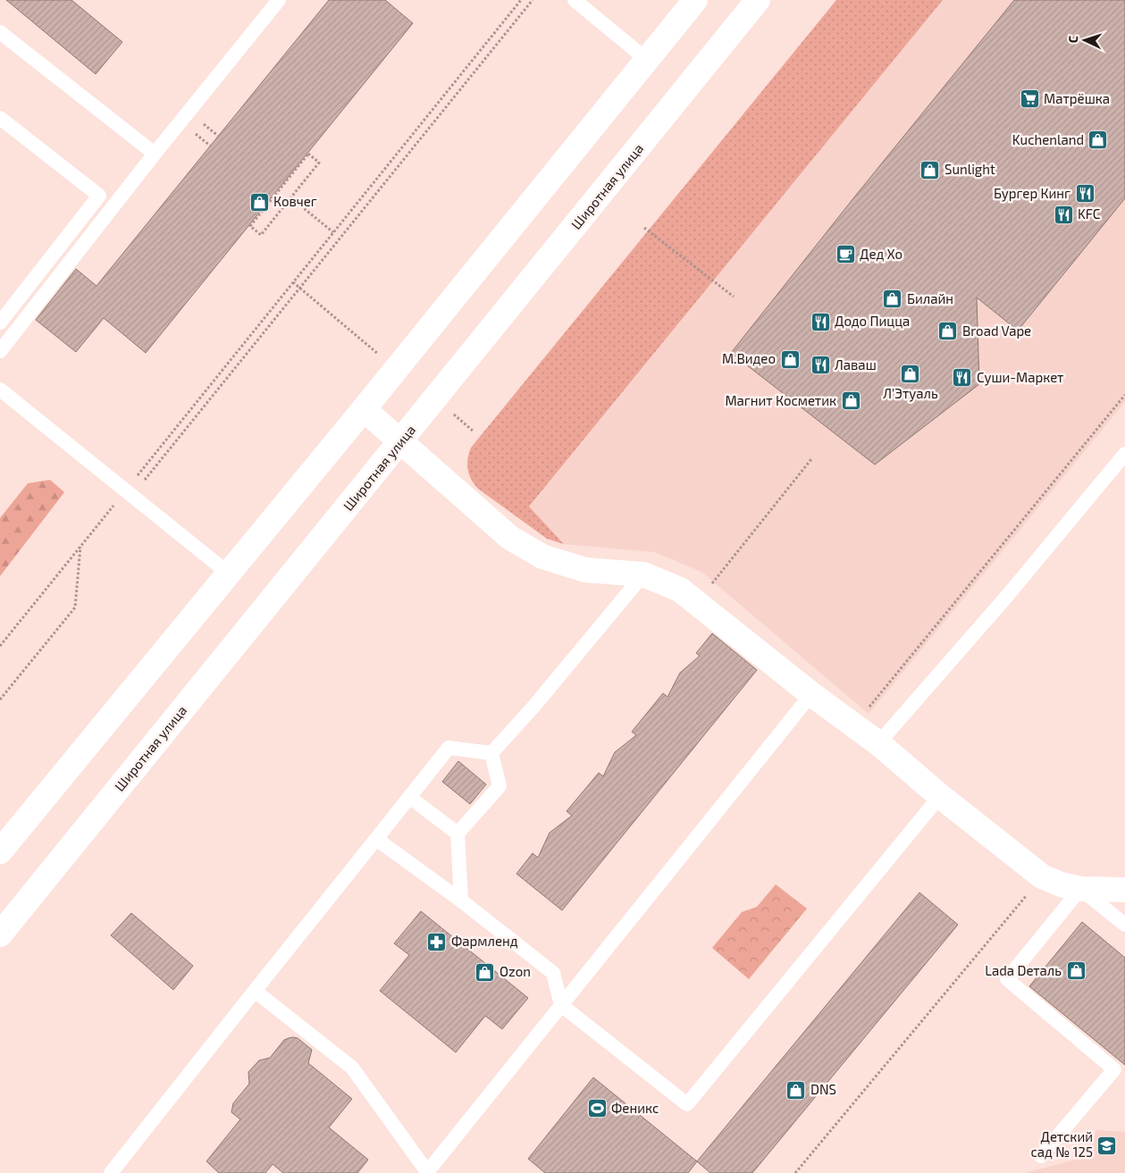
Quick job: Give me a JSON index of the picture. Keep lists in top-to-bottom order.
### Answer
{
  "streets": {
    "main road": ["Широтная улица"]
  },
  "places": {
    "supermarket": ["Матрёшка"],
    "shop": [
      "Kuchenland",
      "Sunlight",
      "Ковчег",
      "Билайн",
      "Broad Vape",
      "М.Видео",
      "Л'Этуаль",
      "Магнит Косметик",
      "Lada Dеталь",
      "Ozon",
      "DNS"
    ],
    "restaurant": [
      "Бургер Кинг",
      "KFC",
      "Додо Пицца",
      "Лаваш",
      "Суши-Маркет"
    ],
    "cafe": ["Дед Хо"],
    "pharmacy": ["Фармленд"],
    "sports": ["Феникс"],
    "school or university": ["Детский сад № 125"]
  },
  "north": "left"
}
